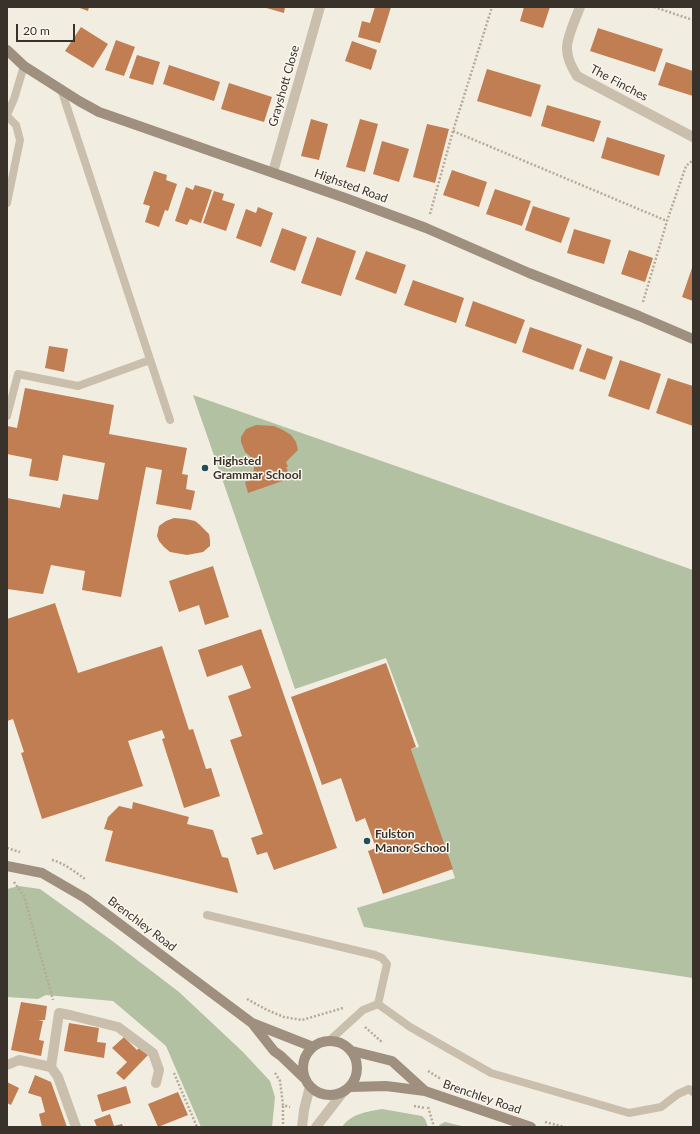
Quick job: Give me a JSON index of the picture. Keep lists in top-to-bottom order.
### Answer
{
  "streets": {
    "street": [
      "The Finches",
      "Grayshott Close",
      "Highsted Road",
      "Brenchley Road"
    ]
  },
  "crossings": [
    ["Grayshott Close", "Highsted Road"]
  ],
  "places": ["Highsted Grammar School", "Fulston Manor School"],
  "scale_bar": "20 m"
}
